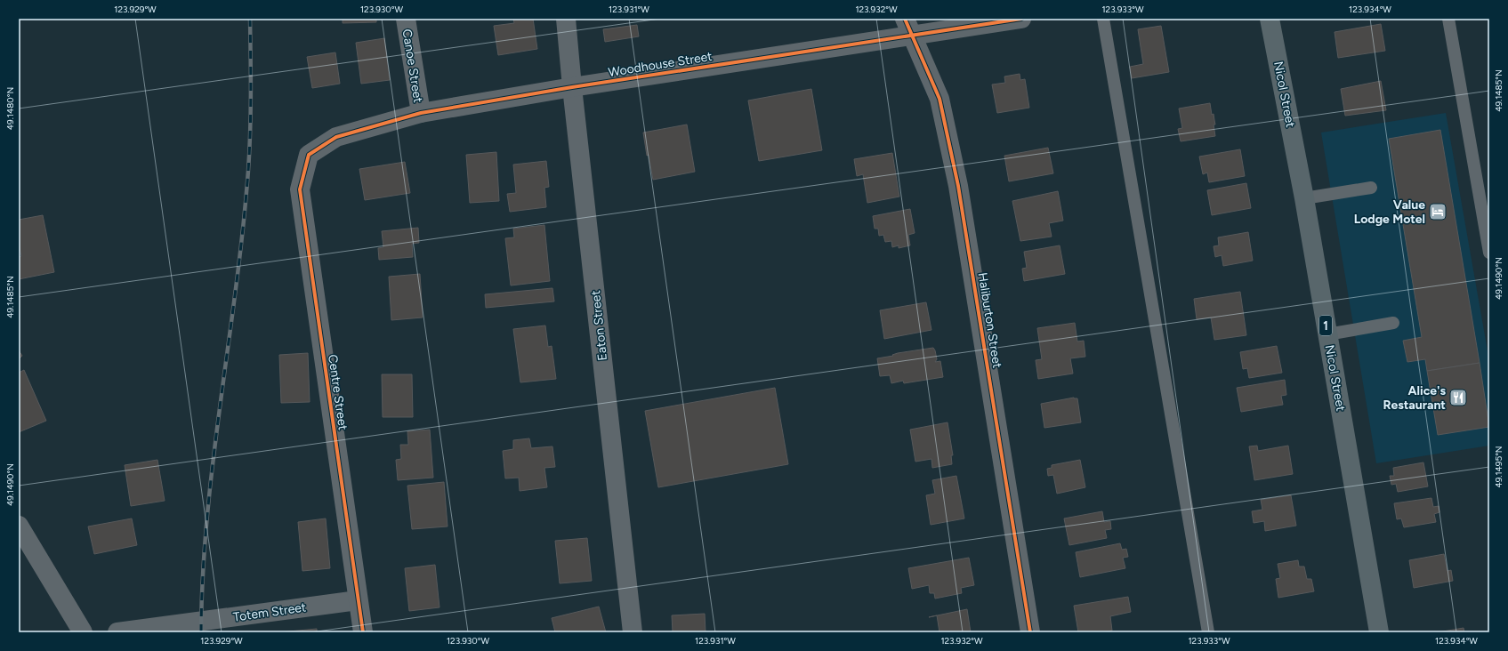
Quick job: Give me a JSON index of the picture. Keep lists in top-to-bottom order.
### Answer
{
  "streets": {
    "highway": ["Nicol Street", "1"],
    "street": [
      "Woodhouse Street",
      "Canoe Street",
      "Haliburton Street",
      "Eaton Street",
      "Centre Street",
      "Totem Street"
    ]
  },
  "crossings": [
    ["Woodhouse Street", "Canoe Street"],
    ["Woodhouse Street", "Haliburton Street"],
    ["Woodhouse Street", "Eaton Street"],
    ["Woodhouse Street", "Centre Street"],
    ["Centre Street", "Totem Street"]
  ],
  "places": {
    "hotel": ["Value Lodge Motel"],
    "restaurant": ["Alice's Restaurant"]
  },
  "coordinates": [
    "123.929°W",
    "123.930°W",
    "123.931°W",
    "123.932°W",
    "123.933°W",
    "123.934°W",
    "49.1485°N",
    "49.1480°N",
    "49.1490°N",
    "49.1495°N"
  ]
}
